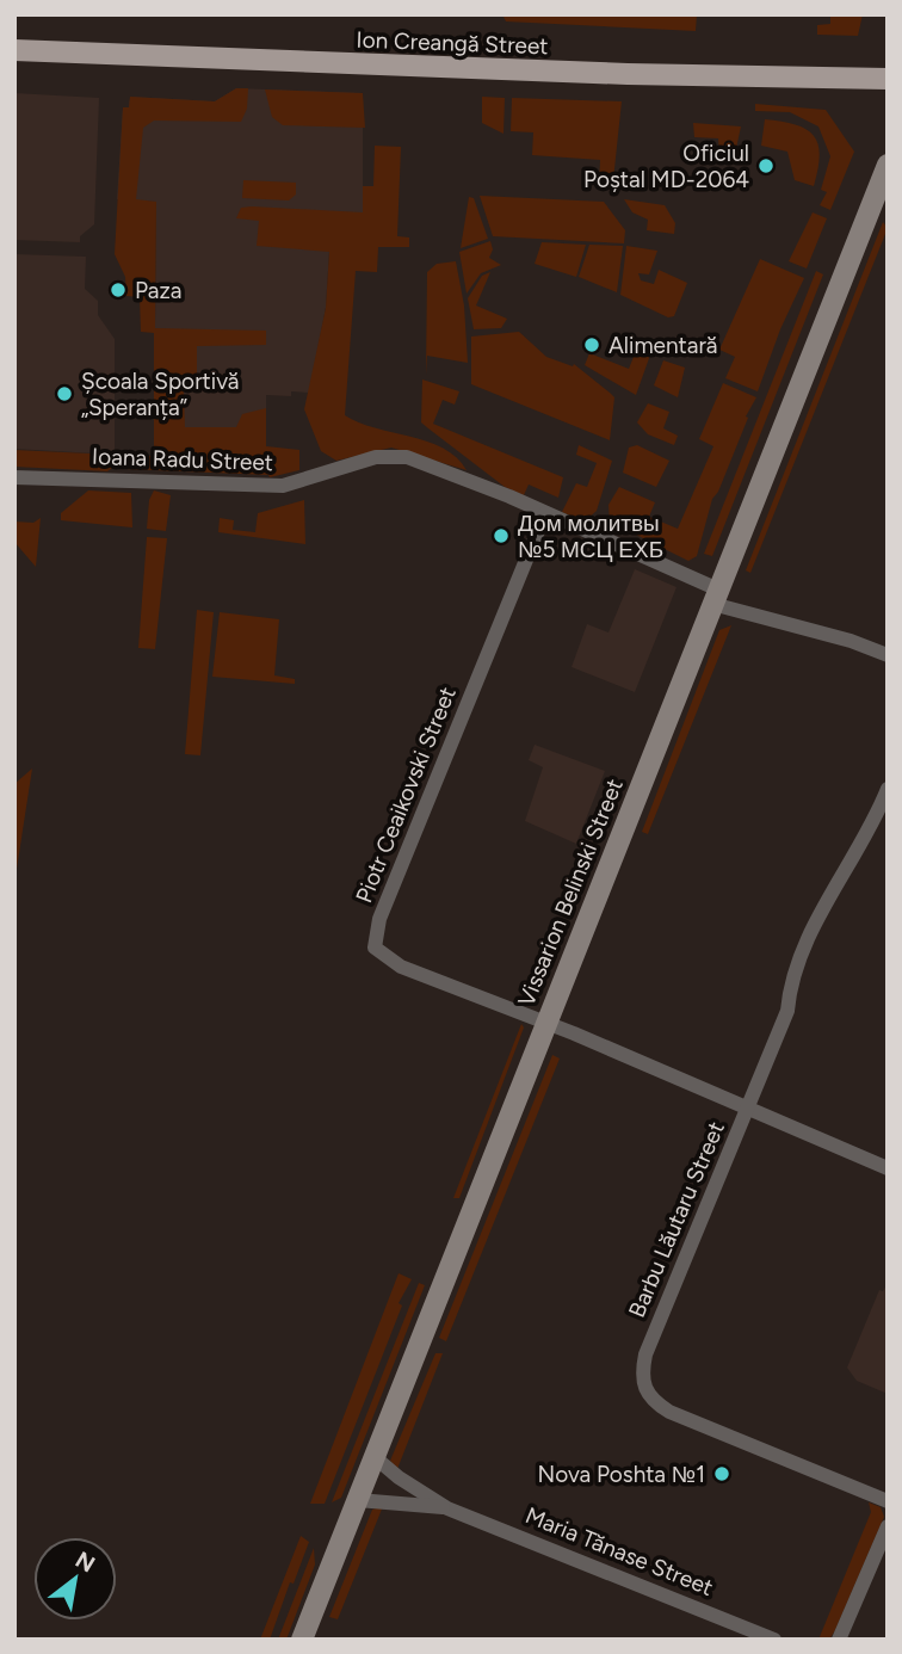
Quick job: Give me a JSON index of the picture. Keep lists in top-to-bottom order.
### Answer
{
  "streets": {
    "main road": ["Ion Creangă Street", "Vissarion Belinski Street"],
    "street": [
      "Ioana Radu Street",
      "Piotr Ceaikovski Street",
      "Barbu Lăutaru Street",
      "Maria Tănase Street"
    ]
  },
  "crossings": [
    ["Ioana Radu Street", "Piotr Ceaikovski Street"],
    ["Ioana Radu Street", "Vissarion Belinski Street"],
    ["Piotr Ceaikovski Street", "Vissarion Belinski Street"],
    ["Piotr Ceaikovski Street", "Barbu Lăutaru Street"],
    ["Vissarion Belinski Street", "Maria Tănase Street"]
  ],
  "places": [
    "Oficiul Poștal MD-2064",
    "Paza",
    "Alimentară",
    "Școala Sportivă „Speranța”",
    "Дом молитвы №5 МСЦ ЕХБ",
    "Nova Poshta №1"
  ],
  "north": "top right"
}
